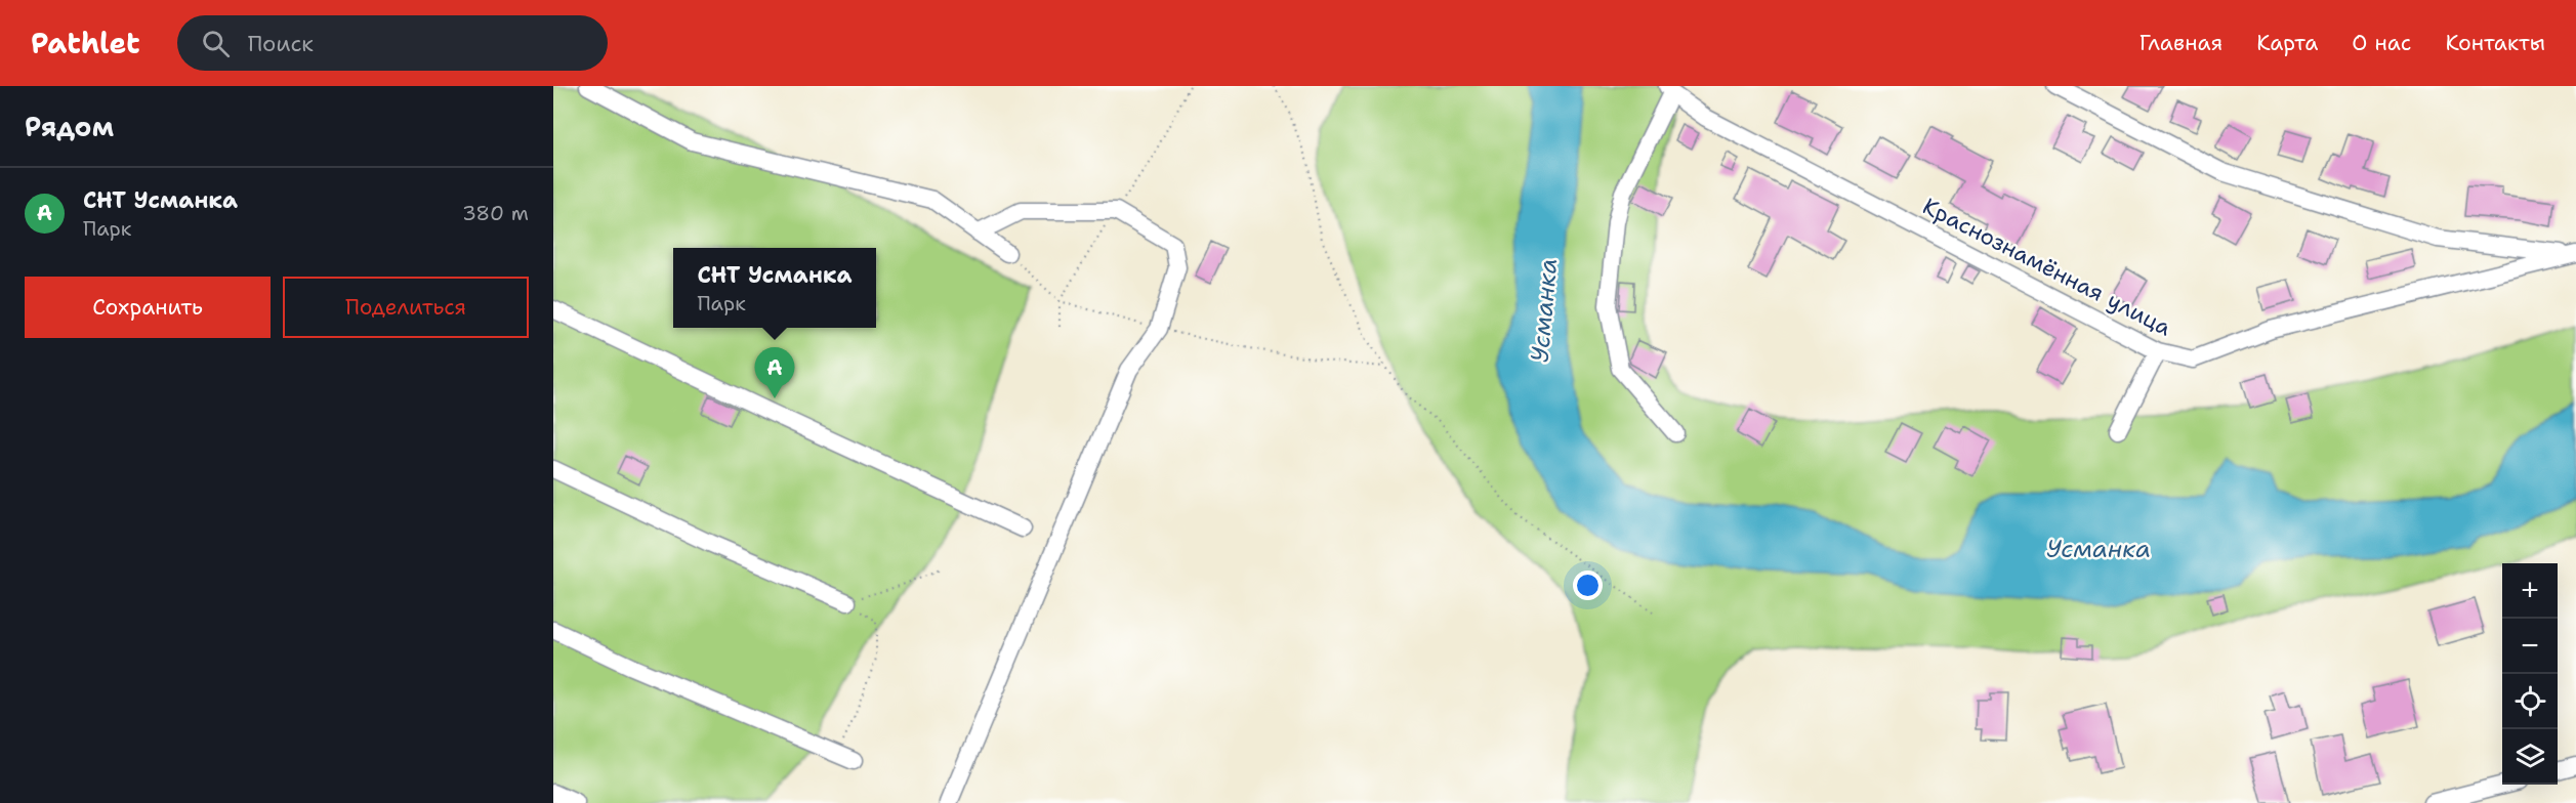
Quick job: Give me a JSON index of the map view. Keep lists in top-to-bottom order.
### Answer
{
  "streets": {
    "street": ["Краснознамённая улица"]
  },
  "water": ["Усманка"],
  "page": {
    "header": "Pathlet",
    "search": "Поиск",
    "nav": [
      "Главная",
      "Карта",
      "О нас",
      "Контакты"
    ],
    "heading": "Рядом",
    "list": [
      {
        "mark": "A",
        "name": "СНТ Усманка",
        "note": "Парк",
        "value": "380 m"
      }
    ],
    "popup": ["СНТ Усманка", "Парк"],
    "buttons": ["Сохранить", "Поделиться"],
    "pins": "A",
    "map_buttons": ["+", "−"]
  }
}
